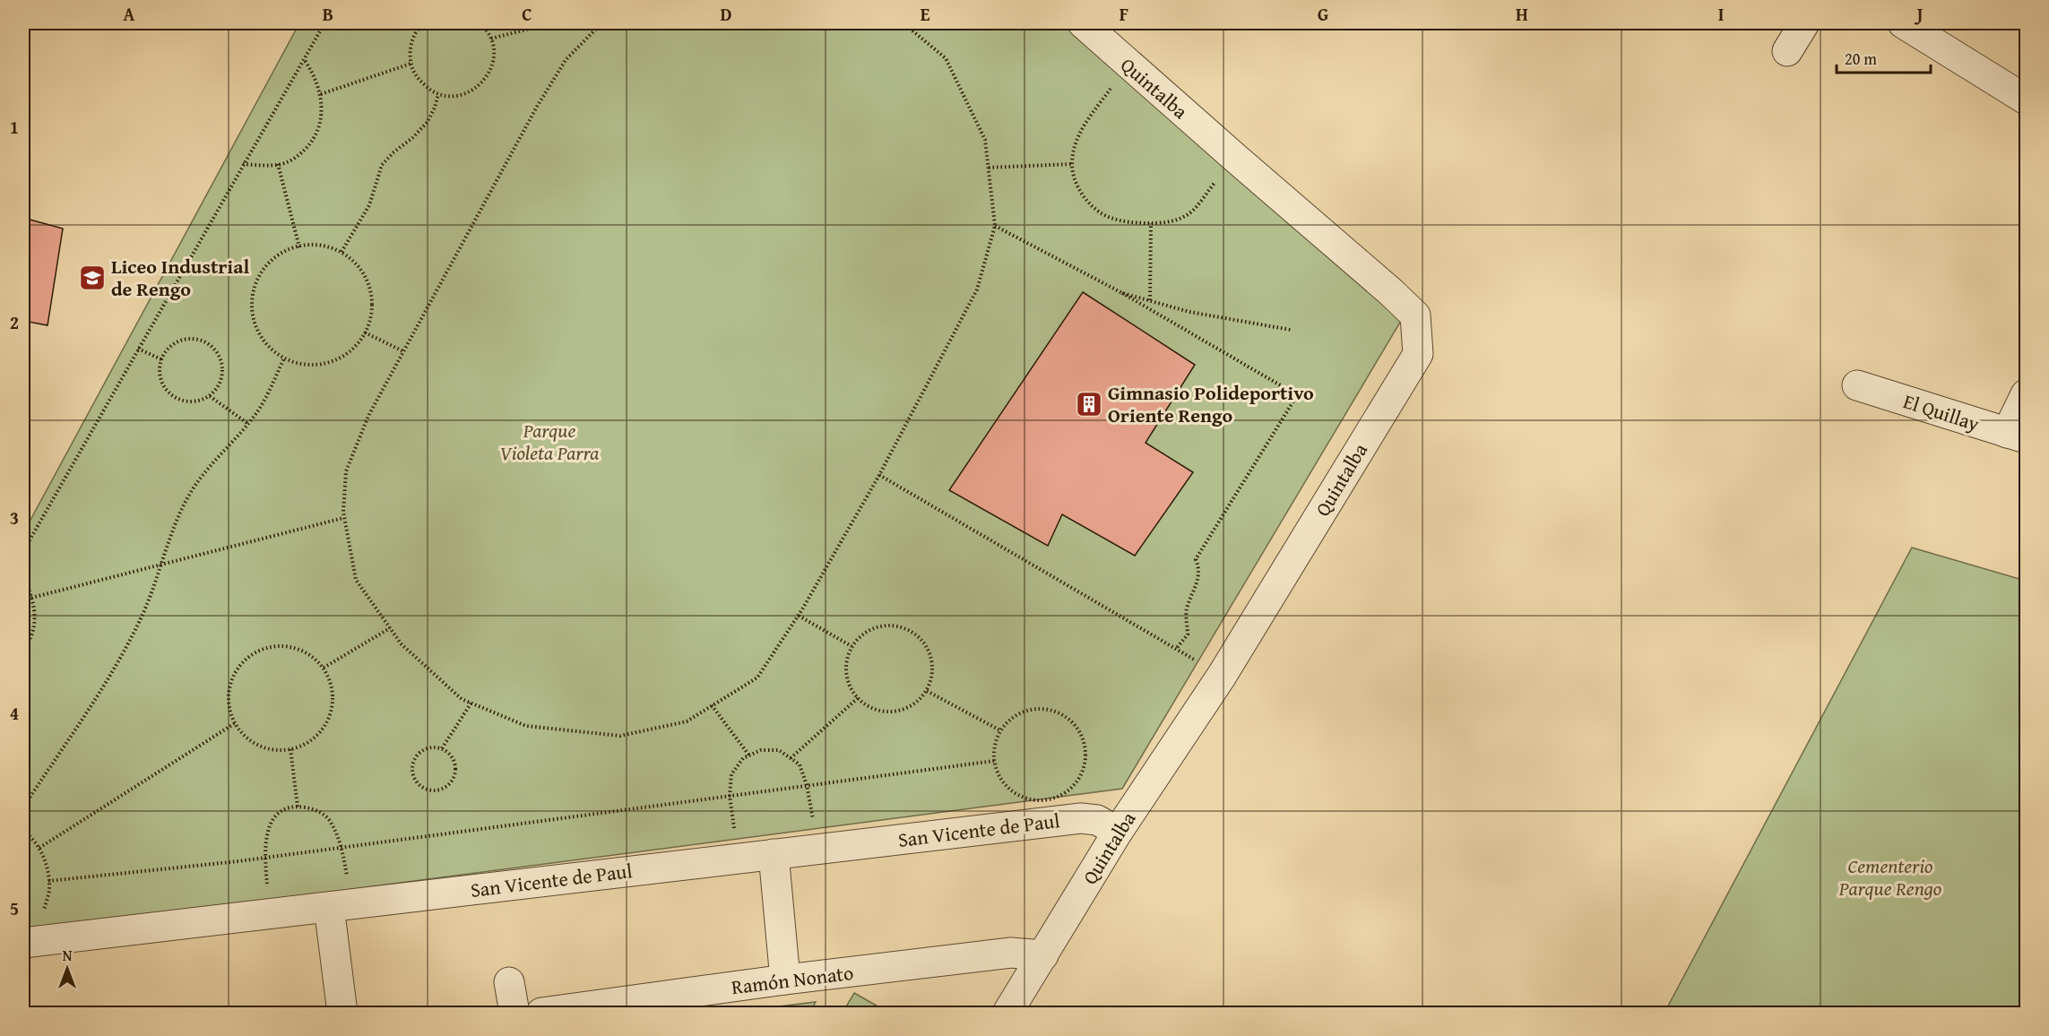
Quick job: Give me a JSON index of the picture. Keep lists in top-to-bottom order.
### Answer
{
  "streets": {
    "street": [
      "Quintalba",
      "El Quillay",
      "San Vicente de Paul",
      "Ramón Nonato"
    ]
  },
  "crossings": [
    ["Quintalba", "San Vicente de Paul"],
    ["Quintalba", "Ramón Nonato"]
  ],
  "parks": ["Parque Violeta Parra", "Cementerio Parque Rengo"],
  "places": {
    "school or university": ["Liceo Industrial de Rengo"],
    "building": ["Gimnasio Polideportivo Oriente Rengo"]
  },
  "scale_bar": "20 m",
  "north": "top",
  "grid": {
    "columns": [
      "A",
      "B",
      "C",
      "D",
      "E",
      "F",
      "G",
      "H",
      "I",
      "J"
    ],
    "rows": [
      "1",
      "2",
      "3",
      "4",
      "5"
    ]
  }
}
